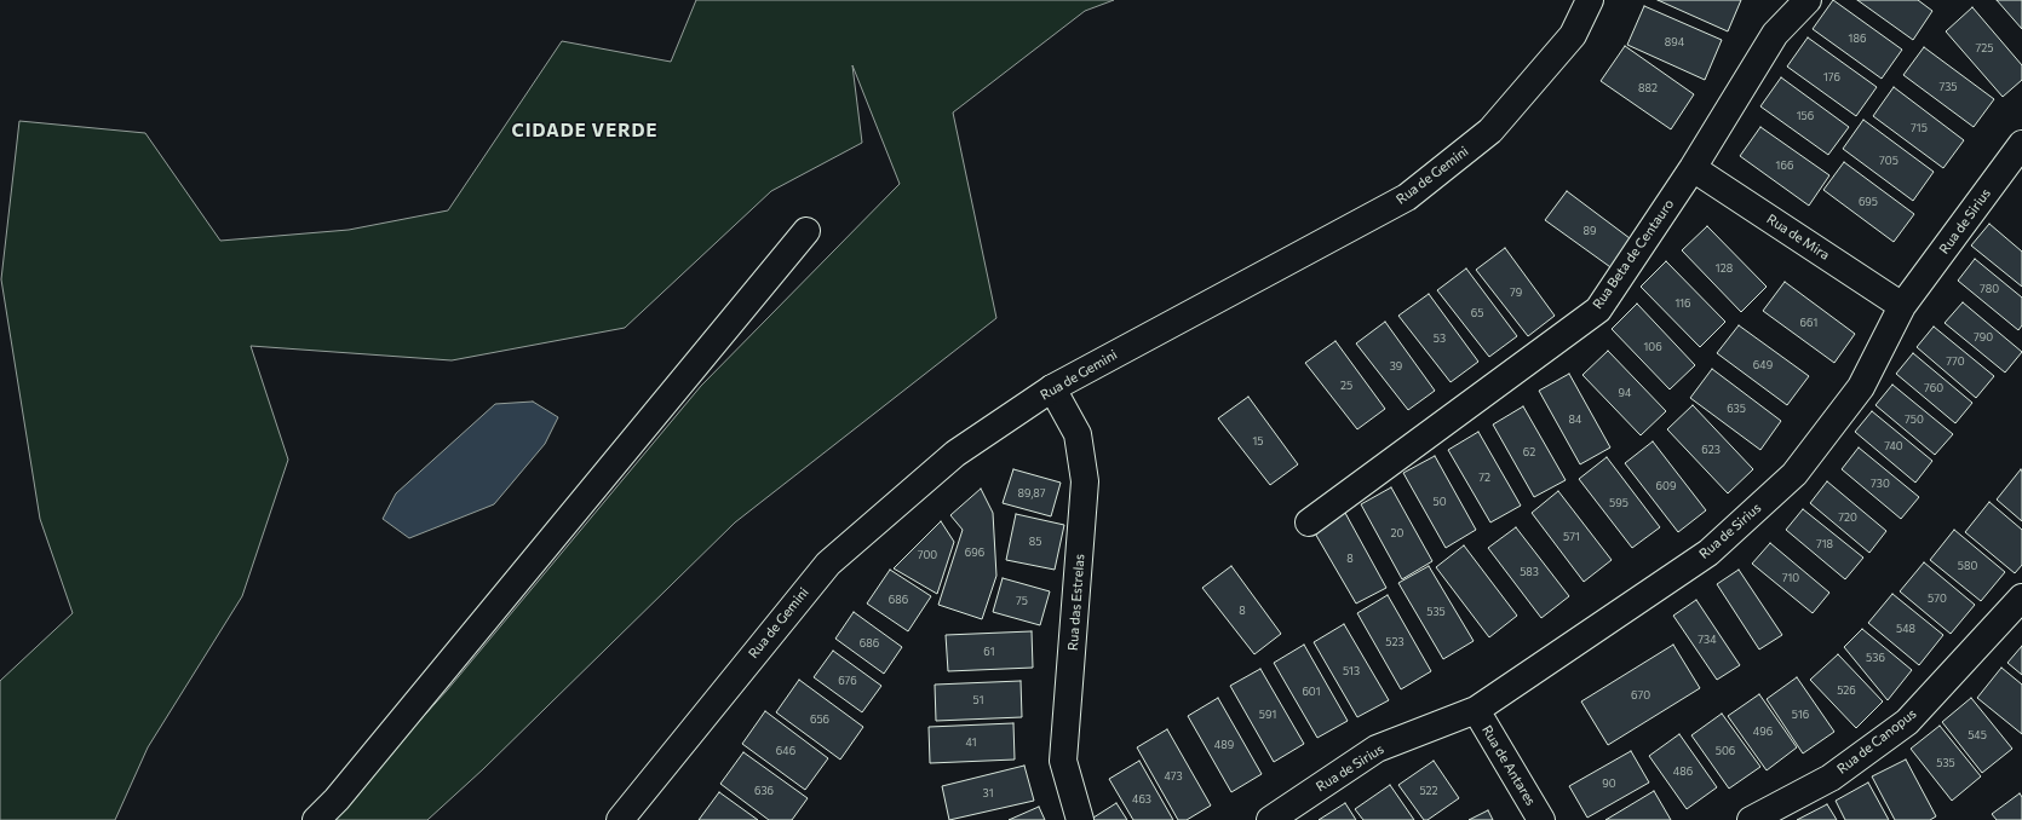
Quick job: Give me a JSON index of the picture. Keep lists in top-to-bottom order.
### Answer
{
  "streets": {
    "street": [
      "Rua de Gemini",
      "Rua de Sirius",
      "Rua de Mira",
      "Rua Beta de Centauro",
      "Rua das Estrelas",
      "Rua de Canopus",
      "Rua de Antares"
    ]
  },
  "crossings": [
    ["Rua de Gemini", "Rua das Estrelas"],
    ["Rua de Sirius", "Rua de Mira"],
    ["Rua de Sirius", "Rua de Antares"],
    ["Rua de Mira", "Rua Beta de Centauro"]
  ],
  "districts": ["CIDADE VERDE"],
  "house_numbers": [
    "186",
    "894",
    "725",
    "176",
    "735",
    "882",
    "156",
    "715",
    "705",
    "166",
    "695",
    "89",
    "128",
    "780",
    "79",
    "116",
    "65",
    "661",
    "790",
    "53",
    "106",
    "770",
    "649",
    "39",
    "25",
    "760",
    "94",
    "635",
    "84",
    "750",
    "15",
    "740",
    "623",
    "62",
    "72",
    "730",
    "609",
    "89,87",
    "50",
    "595",
    "720",
    "20",
    "571",
    "85",
    "718",
    "696",
    "700",
    "8",
    "580",
    "583",
    "710",
    "570",
    "686",
    "75",
    "8",
    "535",
    "548",
    "734",
    "523",
    "686",
    "61",
    "536",
    "513",
    "676",
    "526",
    "601",
    "670",
    "51",
    "591",
    "516",
    "656",
    "496",
    "545",
    "41",
    "489",
    "646",
    "506",
    "535",
    "486",
    "473",
    "90",
    "636",
    "522",
    "31",
    "463"
  ]
}
